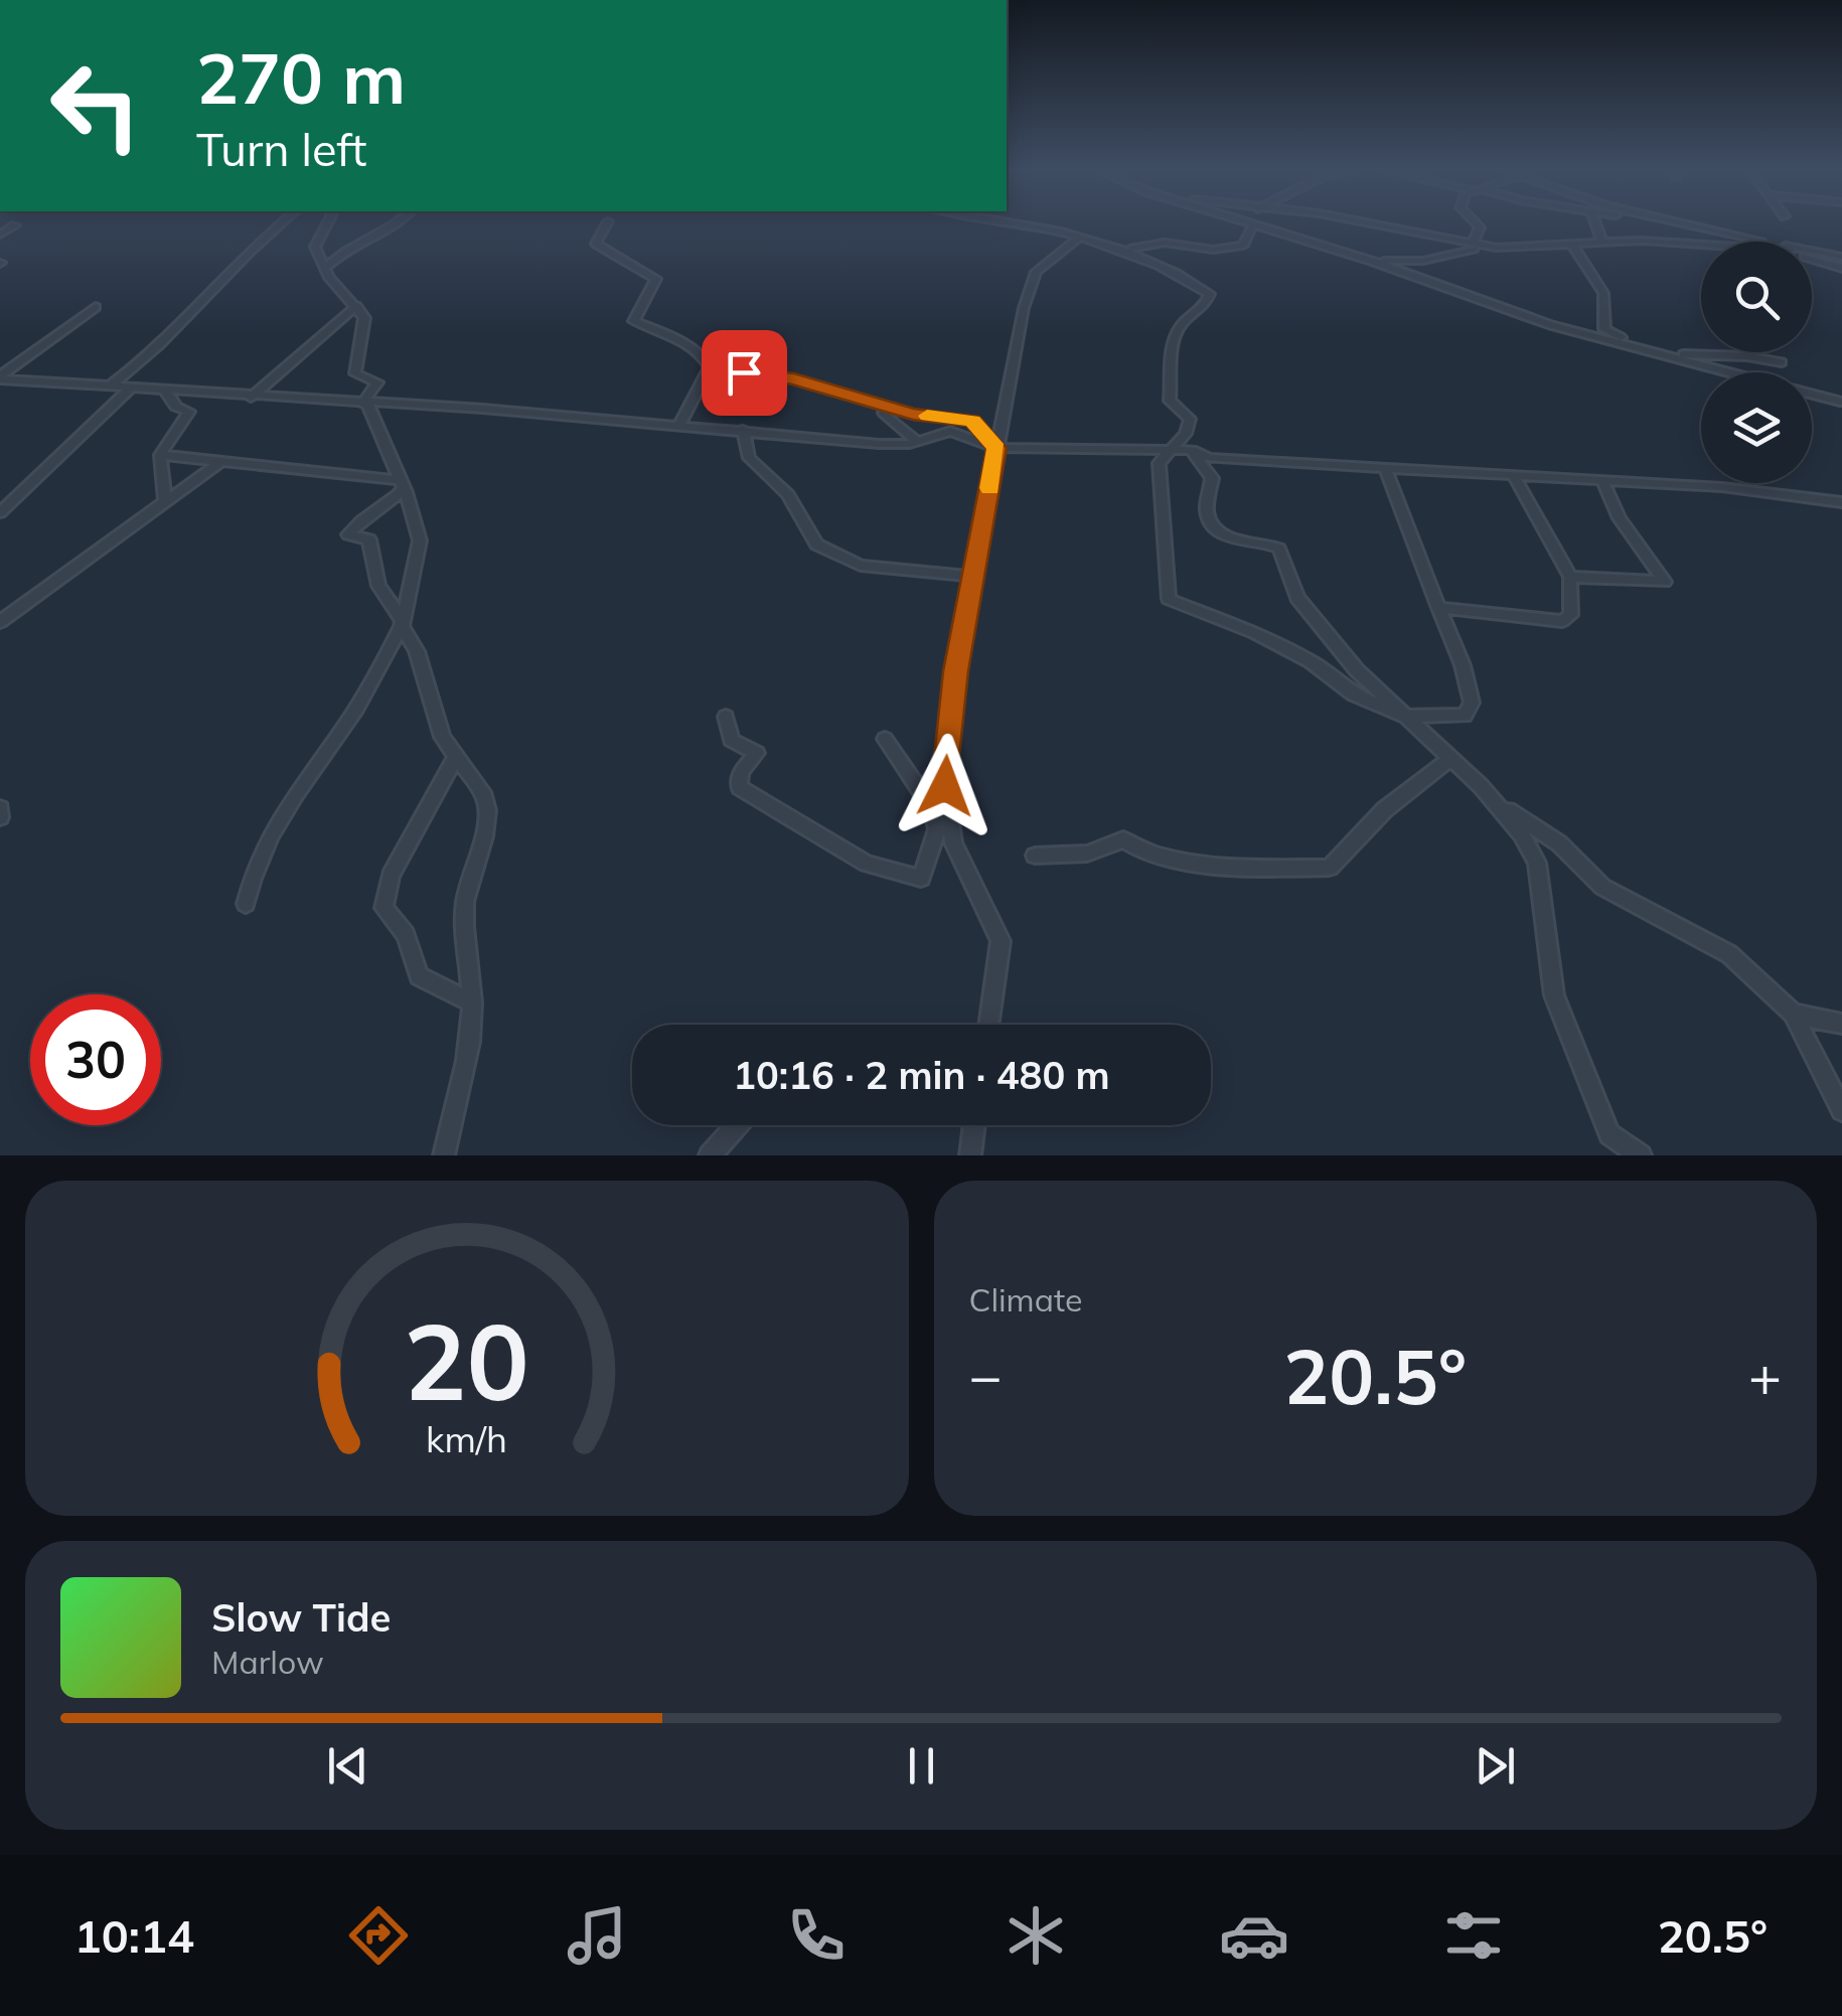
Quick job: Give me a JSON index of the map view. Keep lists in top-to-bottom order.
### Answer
{
  "page": {
    "turn": ["270 m", "Turn left"],
    "limit": "30",
    "trip": "10:16 · 2 min · 480 m",
    "tile": "Climate",
    "heat": ["−", "20.5°", "+"],
    "song": ["Slow Tide", "Marlow"],
    "tabs": ["10:14", "20.5°"],
    "gauge": ["20", "km/h"]
  }
}
